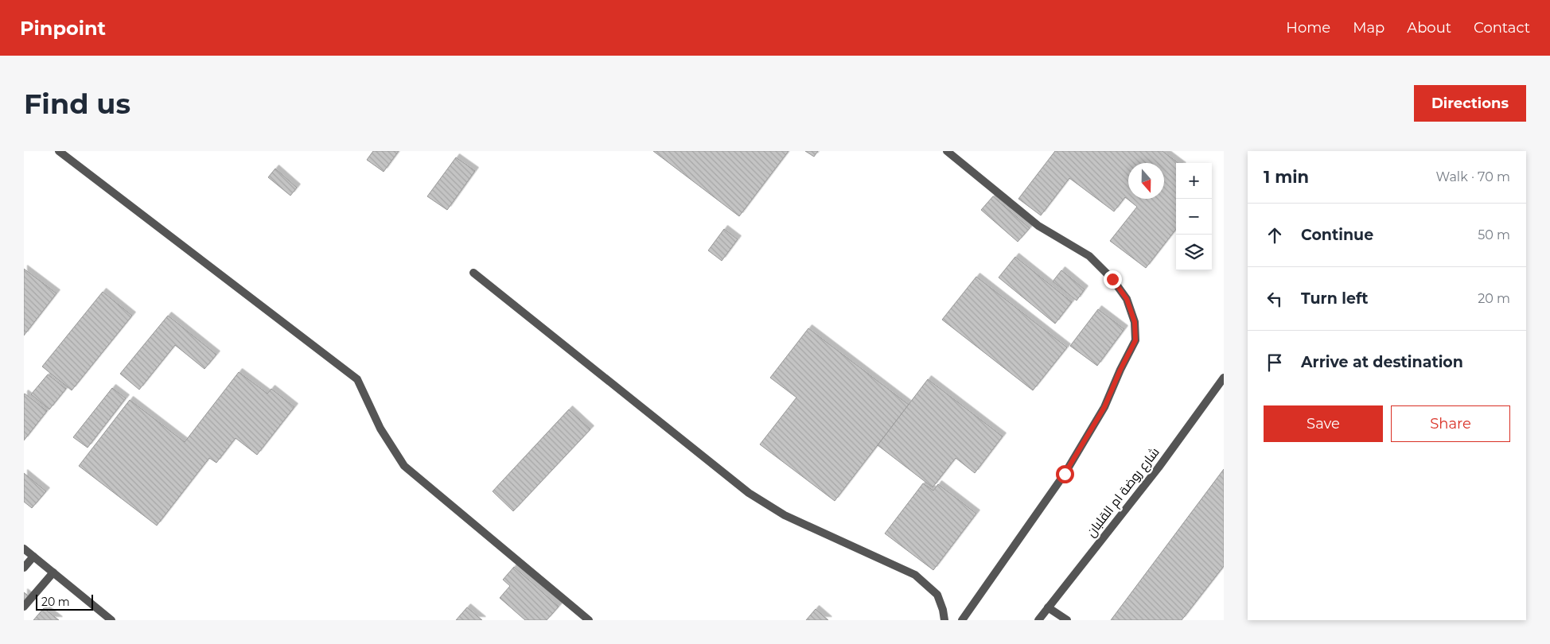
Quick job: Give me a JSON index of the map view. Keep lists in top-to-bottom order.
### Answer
{
  "streets": {
    "street": ["شارع روضة ام القلبان"]
  },
  "scale_bar": "20 m",
  "north": "bottom",
  "page": {
    "header": "Pinpoint",
    "nav": [
      "Home",
      "Map",
      "About",
      "Contact"
    ],
    "buttons": [
      "Directions",
      ["Save", "Share"]
    ],
    "title": "Find us",
    "heading": ["1 min", "Walk · 70 m"],
    "map_buttons": ["+", "−"],
    "list": [
      ["Continue", "50 m"],
      ["Turn left", "20 m"],
      "Arrive at destination"
    ],
    "scale": "20 m"
  }
}
